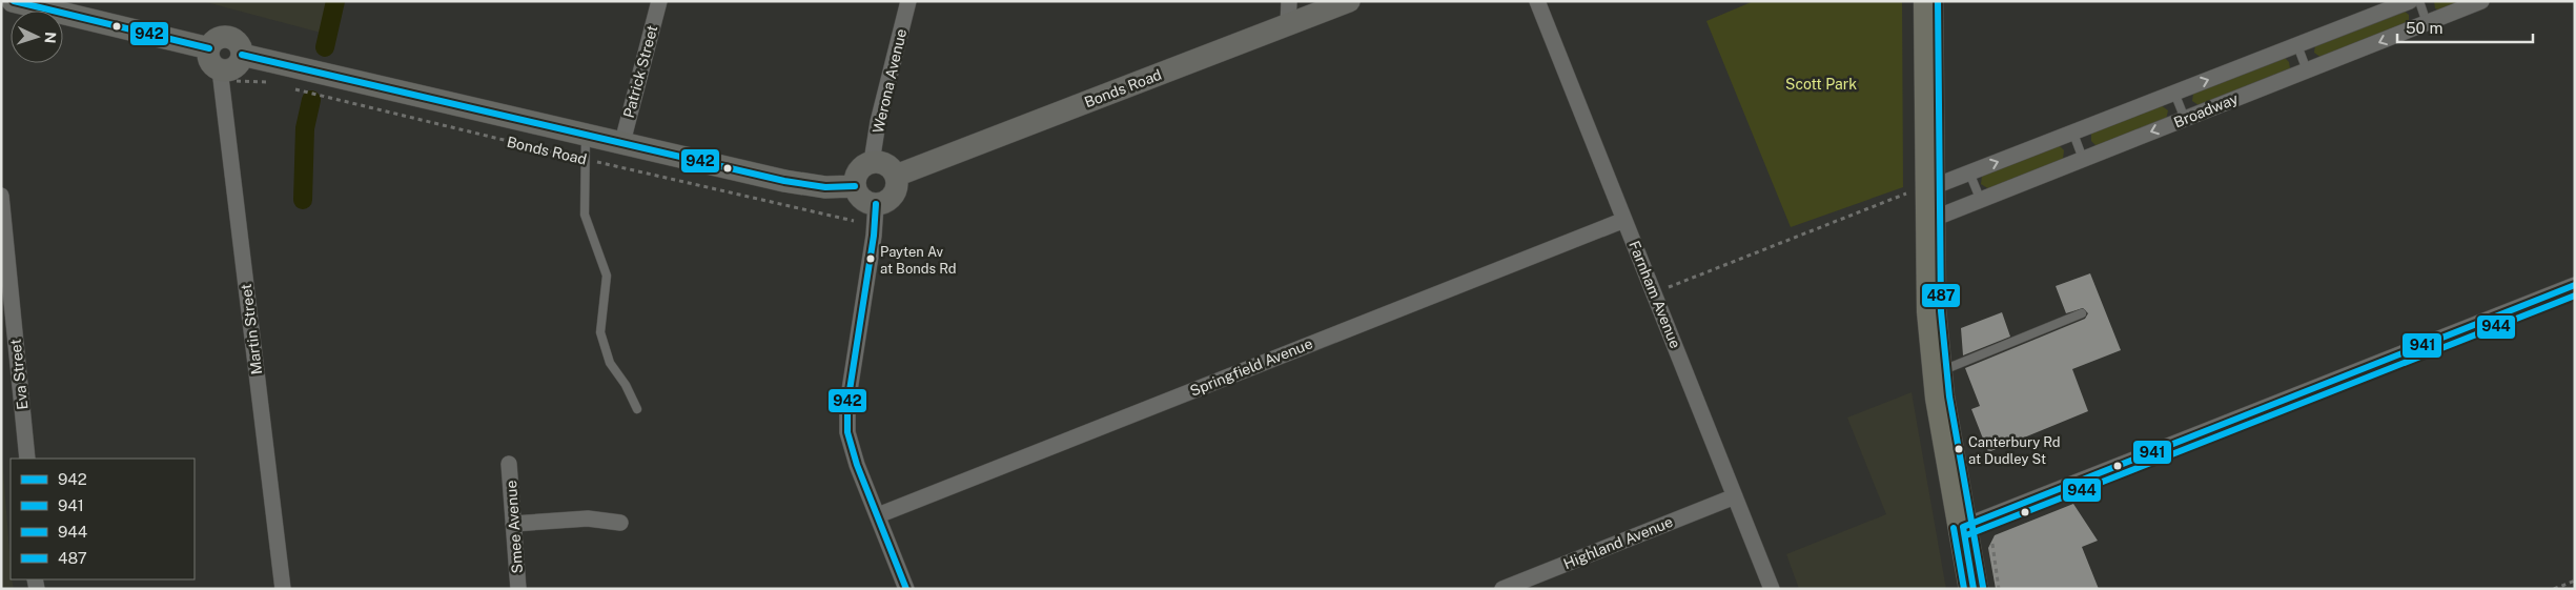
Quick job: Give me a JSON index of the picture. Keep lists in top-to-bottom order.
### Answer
{
  "streets": {
    "main road": ["Bonds Road"],
    "street": [
      "Patrick Street",
      "Werona Avenue",
      "Broadway",
      "Farnham Avenue",
      "Martin Street",
      "Springfield Avenue",
      "Eva Street",
      "Smee Avenue",
      "Highland Avenue"
    ]
  },
  "crossings": [
    ["Patrick Street", "Bonds Road"],
    ["Werona Avenue", "Bonds Road"],
    ["Bonds Road", "Martin Street"],
    ["Farnham Avenue", "Springfield Avenue"],
    ["Farnham Avenue", "Highland Avenue"]
  ],
  "parks": ["Scott Park"],
  "places": ["Payten Av at Bonds Rd", "Canterbury Rd at Dudley St"],
  "lines": [
    "transit line 942",
    "transit line 487",
    "transit line 941",
    "transit line 944"
  ],
  "legend": [
    "942",
    "941",
    "944",
    "487"
  ],
  "scale_bar": "50 m",
  "north": "right"
}
